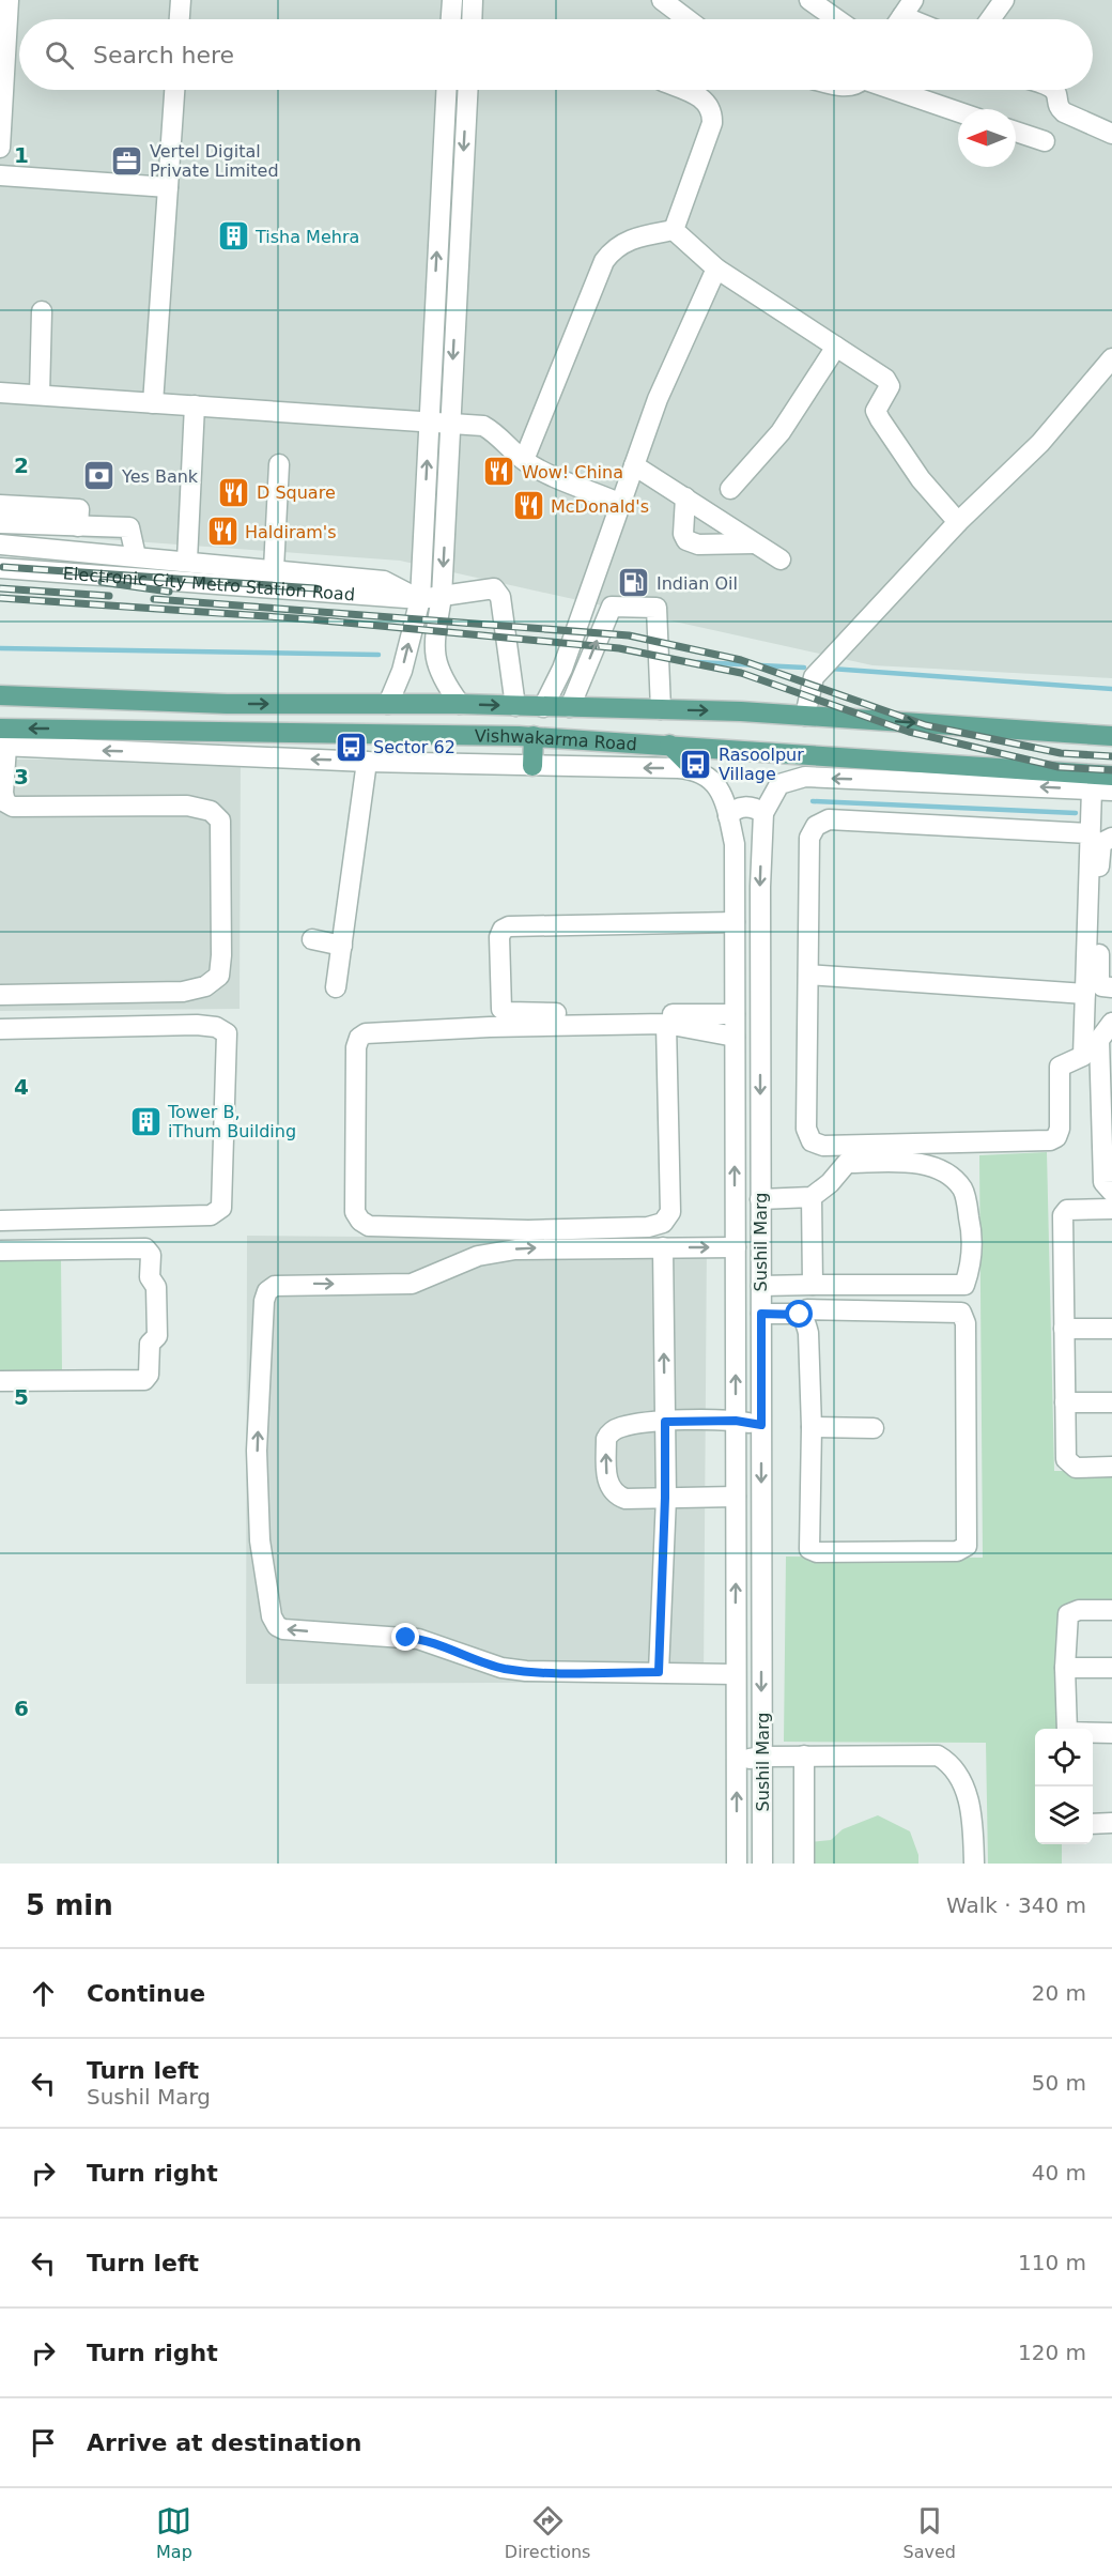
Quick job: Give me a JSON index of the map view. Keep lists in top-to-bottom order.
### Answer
{
  "streets": {
    "main road": ["Vishwakarma Road"],
    "street": ["Electronic City Metro Station Road", "Sushil Marg"]
  },
  "crossings": [
    ["Electronic City Metro Station Road", "Vishwakarma Road"]
  ],
  "places": {
    "office": ["Vertel Digital Private Limited"],
    "building": ["Tisha Mehra", "Tower B, iThum Building"],
    "restaurant": [
      "Wow! China",
      "D Square",
      "McDonald's",
      "Haldiram's"
    ],
    "bank": ["Yes Bank"],
    "fuel station": ["Indian Oil"],
    "bus stop": ["Sector 62", "Rasoolpur Village"]
  },
  "north": "left",
  "page": {
    "search": "Search here",
    "heading": ["5 min", "Walk · 340 m"],
    "list": [
      ["Continue", "20 m"],
      ["Turn left", "Sushil Marg", "50 m"],
      ["Turn right", "40 m"],
      ["Turn left", "110 m"],
      ["Turn right", "120 m"],
      "Arrive at destination"
    ],
    "nav": ["Map", "Directions", "Saved"]
  },
  "grid": {
    "rows": [
      "1",
      "2",
      "3",
      "4",
      "5",
      "6"
    ]
  }
}
